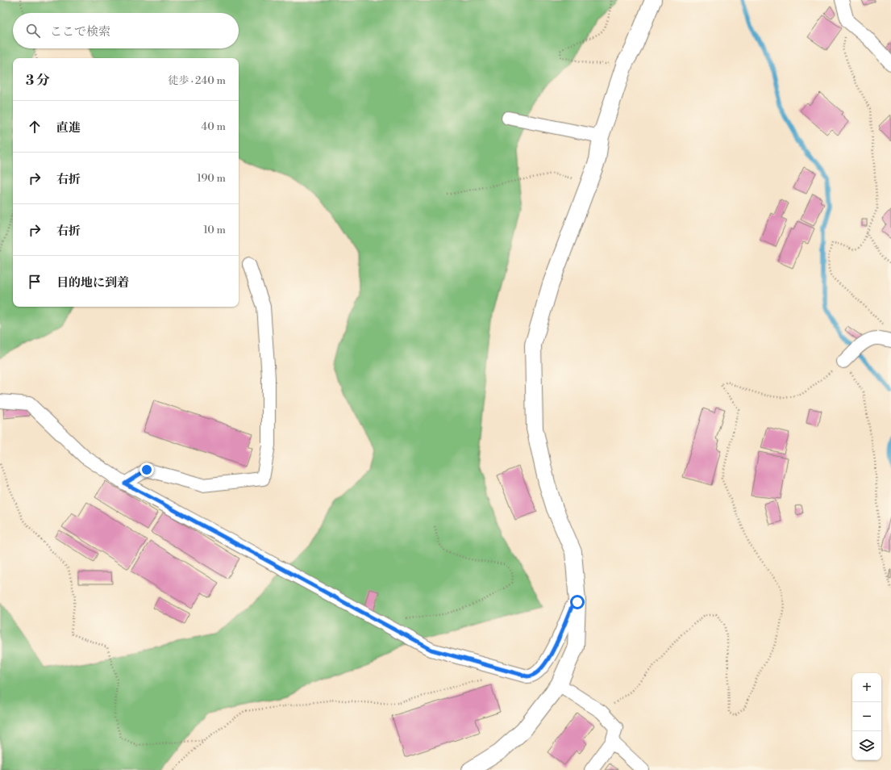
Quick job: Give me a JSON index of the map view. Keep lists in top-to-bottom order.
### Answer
{
  "page": {
    "search": "ここで検索",
    "heading": ["3 分", "徒歩 · 240 m"],
    "list": [
      ["直進", "40 m"],
      ["右折", "190 m"],
      ["右折", "10 m"],
      "目的地に到着"
    ],
    "map_buttons": ["+", "−"]
  }
}
